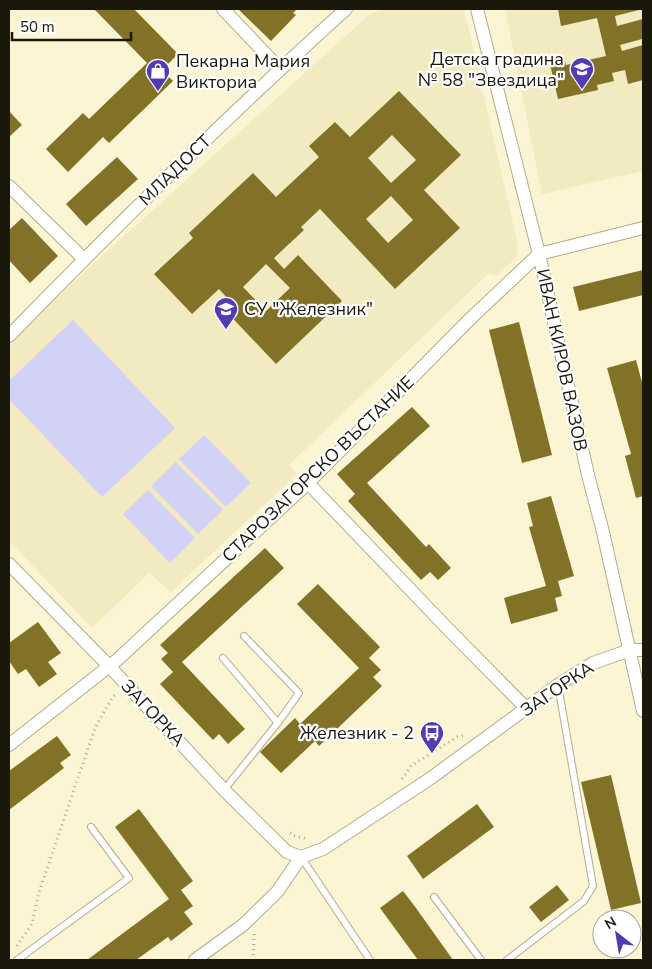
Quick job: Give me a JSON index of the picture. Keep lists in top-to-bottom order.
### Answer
{
  "streets": {
    "street": [
      "МЛАДОСТ",
      "ИВАН КИРОВ ВАЗОВ",
      "СТАРОЗАГОРСКО ВЪСТАНИЕ",
      "ЗАГОРКА"
    ]
  },
  "crossings": [
    ["ИВАН КИРОВ ВАЗОВ", "СТАРОЗАГОРСКО ВЪСТАНИЕ"],
    ["ИВАН КИРОВ ВАЗОВ", "ЗАГОРКА"],
    ["СТАРОЗАГОРСКО ВЪСТАНИЕ", "ЗАГОРКА"]
  ],
  "places": {
    "school or university": ["Детска градина № 58 \"Звездица\"", "СУ \"Железник\""],
    "shop": ["Пекарна Мария Викториа"],
    "bus stop": ["Железник - 2"]
  },
  "scale_bar": "50 m",
  "north": "top left"
}
